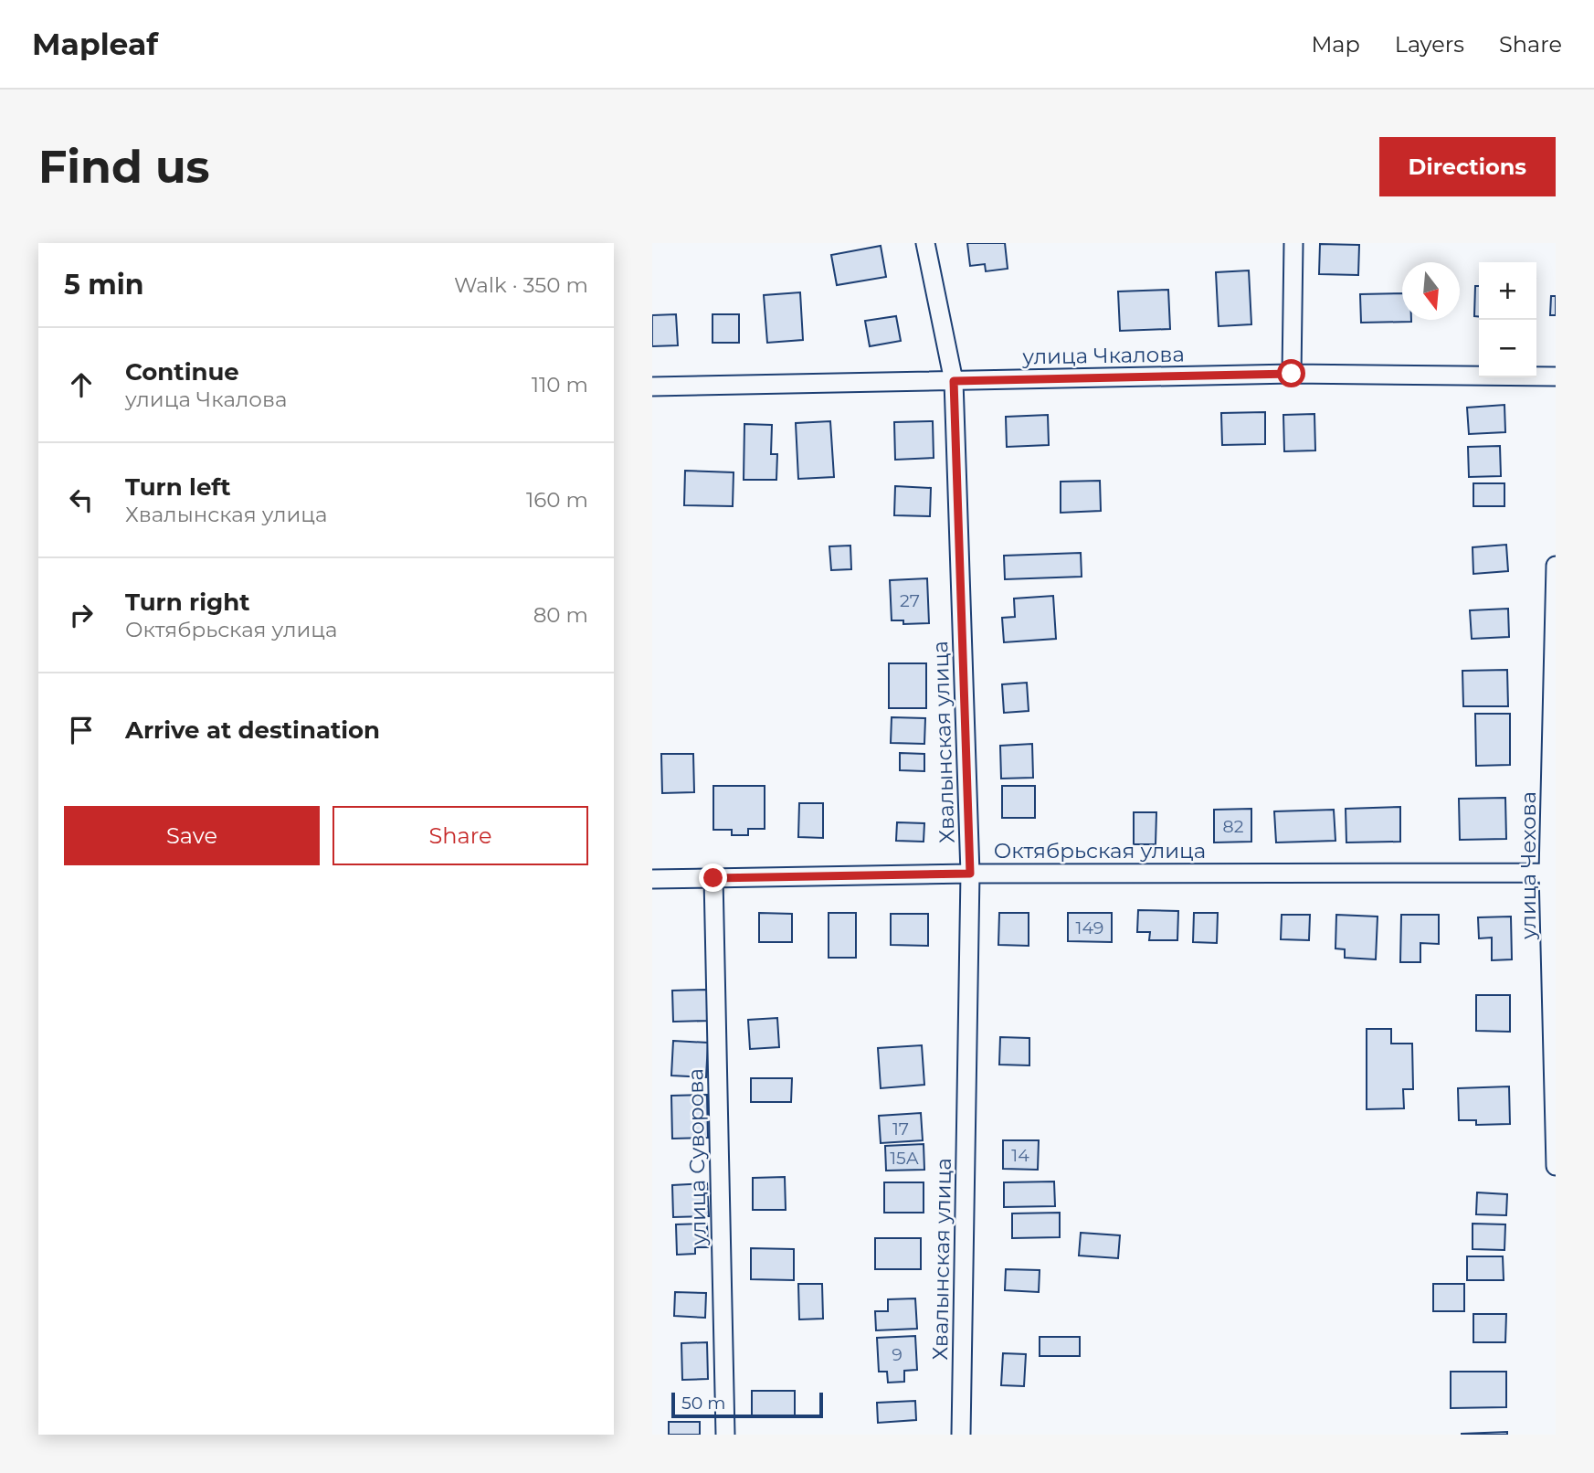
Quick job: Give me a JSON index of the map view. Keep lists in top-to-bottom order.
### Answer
{
  "streets": {
    "street": [
      "улица Чкалова",
      "Хвалынская улица",
      "Октябрьская улица",
      "улица Чехова",
      "улица Суворова"
    ]
  },
  "crossings": [
    ["улица Чкалова", "Хвалынская улица"],
    ["Хвалынская улица", "Октябрьская улица"],
    ["Октябрьская улица", "улица Чехова"],
    ["Октябрьская улица", "улица Суворова"]
  ],
  "house_numbers": [
    "27",
    "82",
    "149",
    "17",
    "14",
    "15А",
    "9"
  ],
  "scale_bar": "50 m",
  "north": "bottom",
  "page": {
    "header": "Mapleaf",
    "nav": ["Map", "Layers", "Share"],
    "buttons": [
      "Directions",
      ["Save", "Share"]
    ],
    "title": "Find us",
    "heading": ["5 min", "Walk · 350 m"],
    "map_buttons": ["+", "−"],
    "list": [
      ["Continue", "улица Чкалова", "110 m"],
      ["Turn left", "Хвалынская улица", "160 m"],
      ["Turn right", "Октябрьская улица", "80 m"],
      "Arrive at destination"
    ],
    "scale": "50 m"
  }
}
